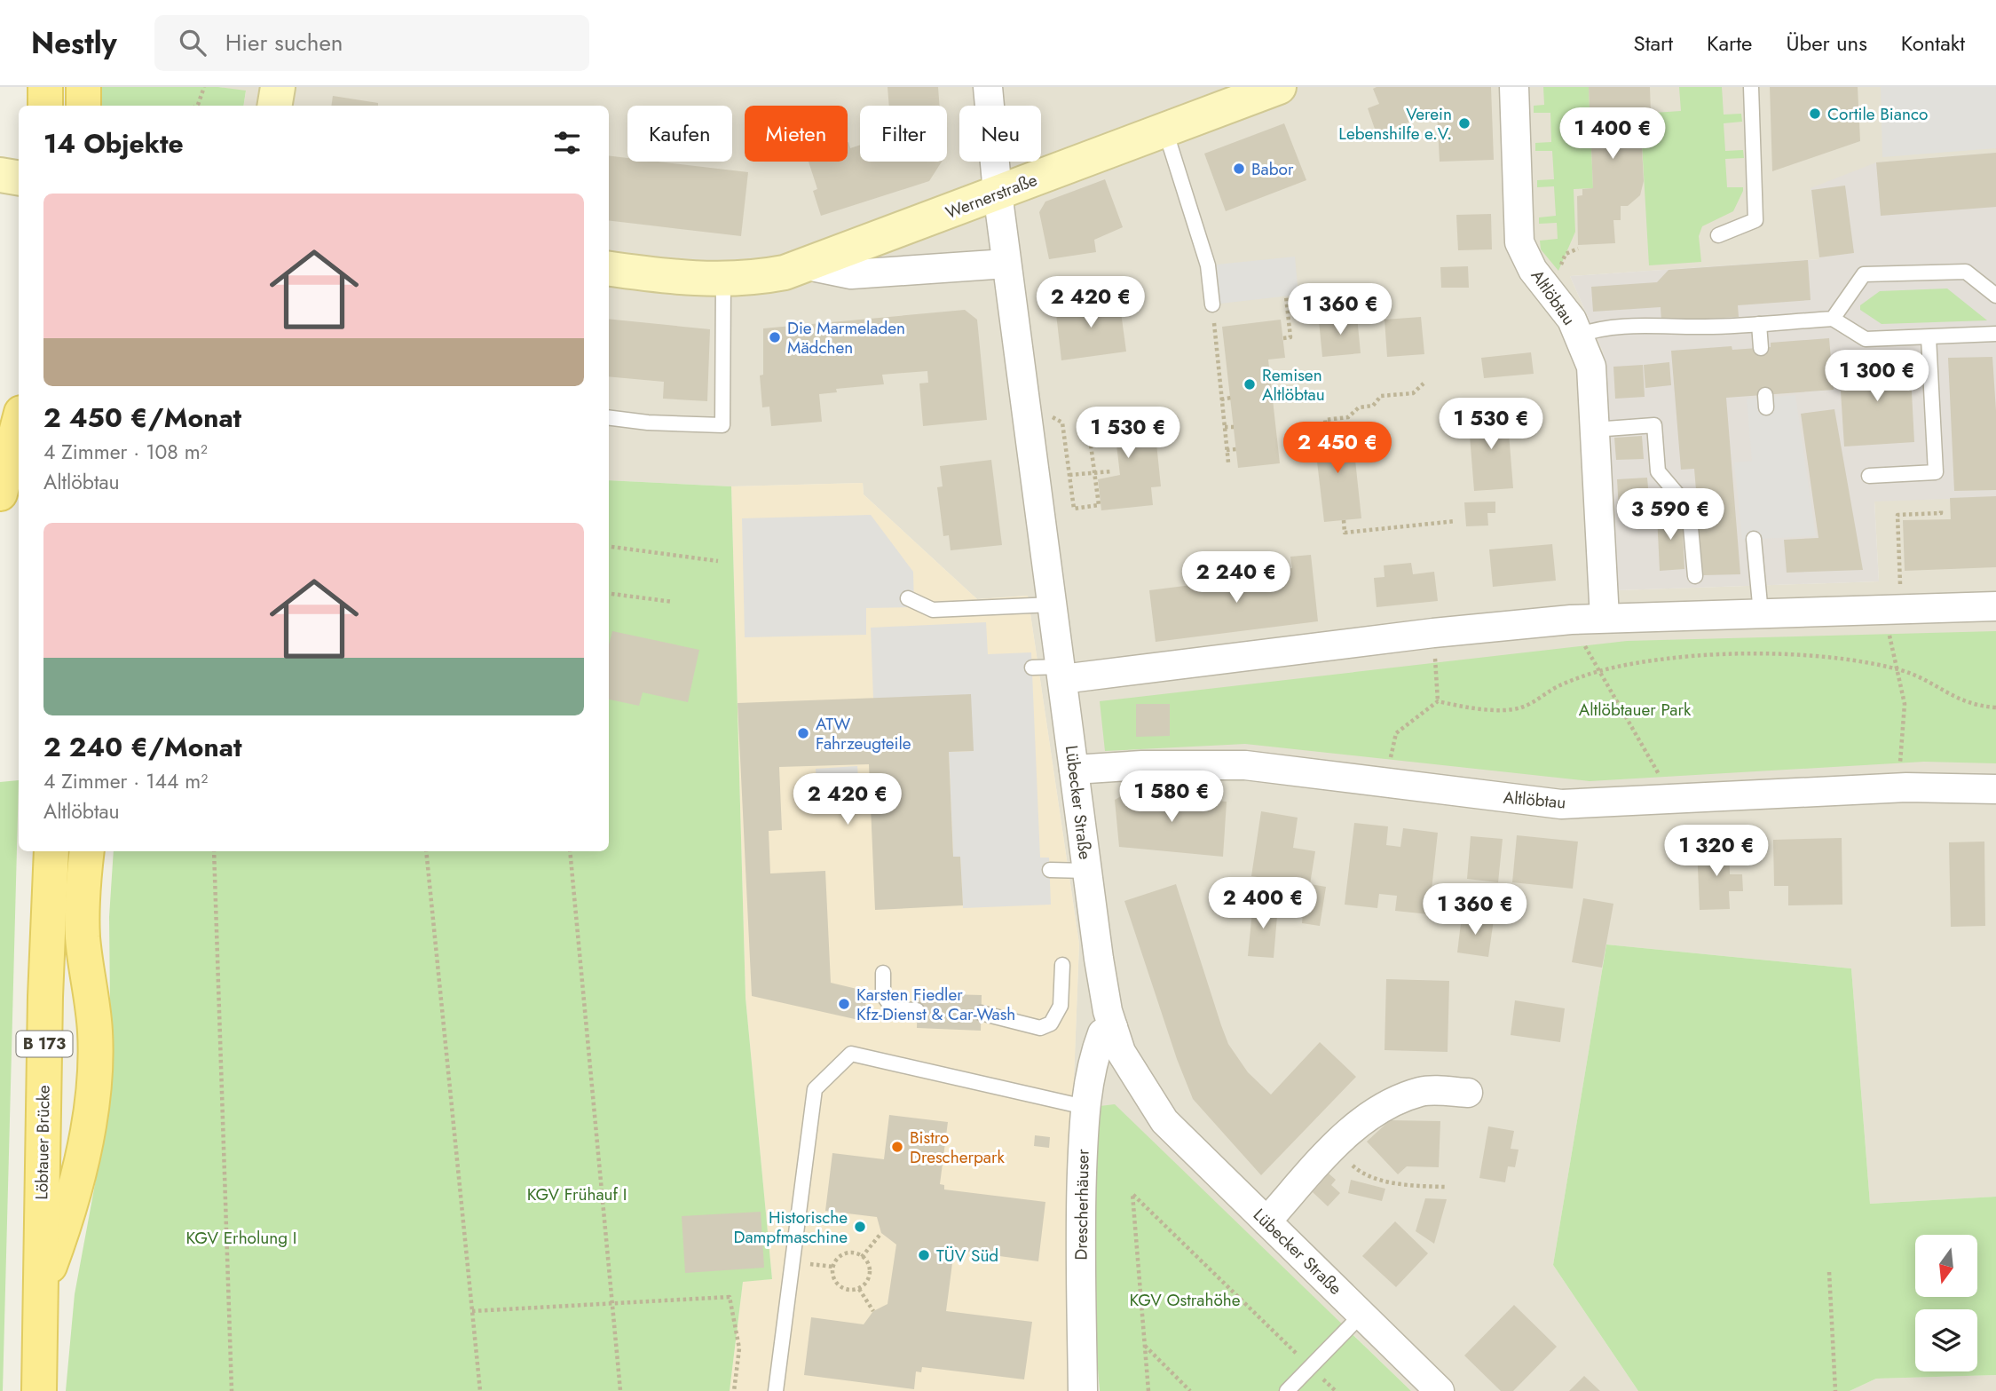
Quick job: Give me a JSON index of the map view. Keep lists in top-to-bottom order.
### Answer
{
  "streets": {
    "main road": ["B 173", "Löbtauer Brücke"],
    "street": [
      "Wernerstraße",
      "Altlöbtau",
      "Lübecker Straße",
      "Drescherhäuser"
    ]
  },
  "crossings": [
    ["Wernerstraße", "Lübecker Straße"],
    ["Altlöbtau", "Lübecker Straße"],
    ["Lübecker Straße", "Drescherhäuser"],
    ["B 173", "Löbtauer Brücke"]
  ],
  "parks": [
    "Altlöbtauer Park",
    "KGV Frühauf I",
    "KGV Erholung I",
    "KGV Ostrahöhe"
  ],
  "places": [
    "Cortile Bianco",
    "Verein Lebenshilfe e.V.",
    "Babor",
    "Die Marmeladen Mädchen",
    "Remisen Altlöbtau",
    "ATW Fahrzeugteile",
    "Karsten Fiedler Kfz-Dienst & Car-Wash",
    "Bistro Drescherpark",
    "Historische Dampfmaschine",
    "TÜV Süd"
  ],
  "north": "bottom",
  "page": {
    "header": "Nestly",
    "search": "Hier suchen",
    "nav": [
      "Start",
      "Karte",
      "Über uns",
      "Kontakt"
    ],
    "chip": [
      "Kaufen",
      "Mieten",
      "Filter",
      "Neu"
    ],
    "heading": "14 Objekte",
    "price": [
      "1 400 €",
      "2 420 €",
      "1 360 €",
      "1 300 €",
      "1 530 €",
      "1 530 €",
      "2 450 €",
      "3 590 €",
      "2 240 €",
      "1 580 €",
      "2 420 €",
      "1 320 €",
      "2 400 €",
      "1 360 €"
    ],
    "list": [
      {
        "name": "2 450 €/Monat",
        "note": "4 Zimmer · 108 m² · Altlöbtau"
      },
      {
        "name": "2 240 €/Monat",
        "note": "4 Zimmer · 144 m² · Altlöbtau"
      }
    ]
  }
}
